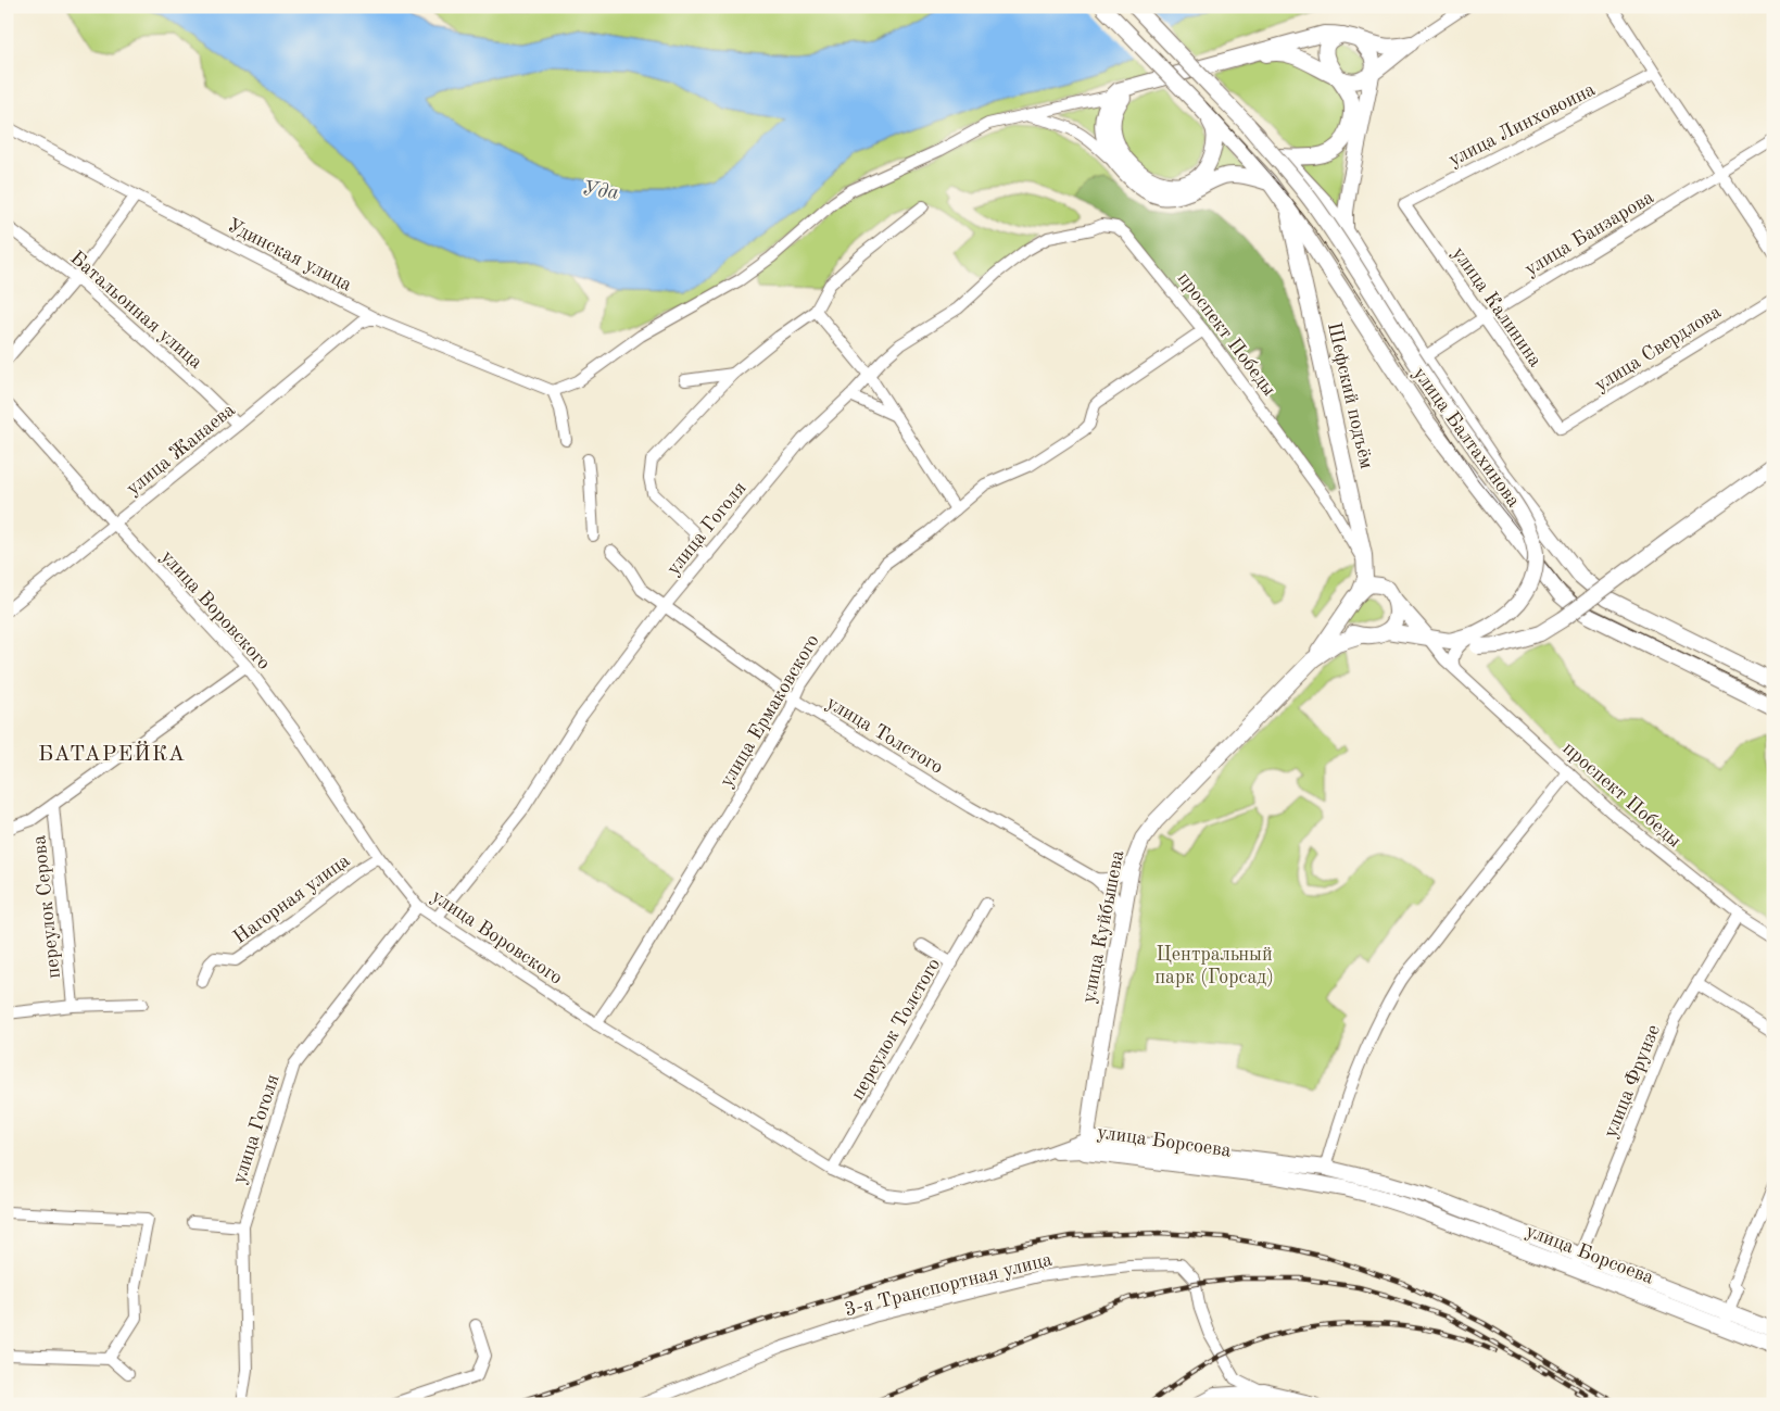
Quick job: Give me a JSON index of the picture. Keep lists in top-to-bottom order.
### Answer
{
  "streets": {
    "main road": [
      "Шефский подъём",
      "улица Балтахинова",
      "улица Куйбышева",
      "улица Борсоева"
    ],
    "street": [
      "улица Линховоина",
      "улица Банзарова",
      "Удинская улица",
      "улица Калинина",
      "Батальонная улица",
      "проспект Победы",
      "улица Свердлова",
      "улица Жанаева",
      "улица Гоголя",
      "улица Воровского",
      "улица Ермаковского",
      "улица Толстого",
      "Нагорная улица",
      "переулок Серова",
      "переулок Толстого",
      "улица Фрунзе",
      "3-я Транспортная улица"
    ]
  },
  "crossings": [
    ["улица Линховоина", "улица Калинина"],
    ["улица Банзарова", "улица Калинина"],
    ["улица Банзарова", "улица Балтахинова"],
    ["Удинская улица", "улица Жанаева"],
    ["улица Калинина", "улица Свердлова"],
    ["Батальонная улица", "улица Жанаева"],
    ["проспект Победы", "Шефский подъём"],
    ["проспект Победы", "улица Гоголя"],
    ["проспект Победы", "улица Ермаковского"],
    ["проспект Победы", "улица Куйбышева"],
    ["проспект Победы", "улица Фрунзе"],
    ["Шефский подъём", "улица Балтахинова"],
    ["Шефский подъём", "улица Куйбышева"],
    ["улица Жанаева", "улица Воровского"],
    ["улица Гоголя", "улица Воровского"],
    ["улица Гоголя", "улица Толстого"],
    ["улица Воровского", "улица Ермаковского"],
    ["улица Воровского", "Нагорная улица"],
    ["улица Воровского", "улица Куйбышева"],
    ["улица Воровского", "переулок Толстого"],
    ["улица Воровского", "улица Борсоева"],
    ["улица Ермаковского", "улица Толстого"],
    ["улица Толстого", "улица Куйбышева"],
    ["улица Куйбышева", "улица Борсоева"],
    ["улица Фрунзе", "улица Борсоева"]
  ],
  "districts": ["БАТАРЕЙКА"],
  "water": ["Уда"],
  "parks": ["Центральный парк (Горсад)"]
}
